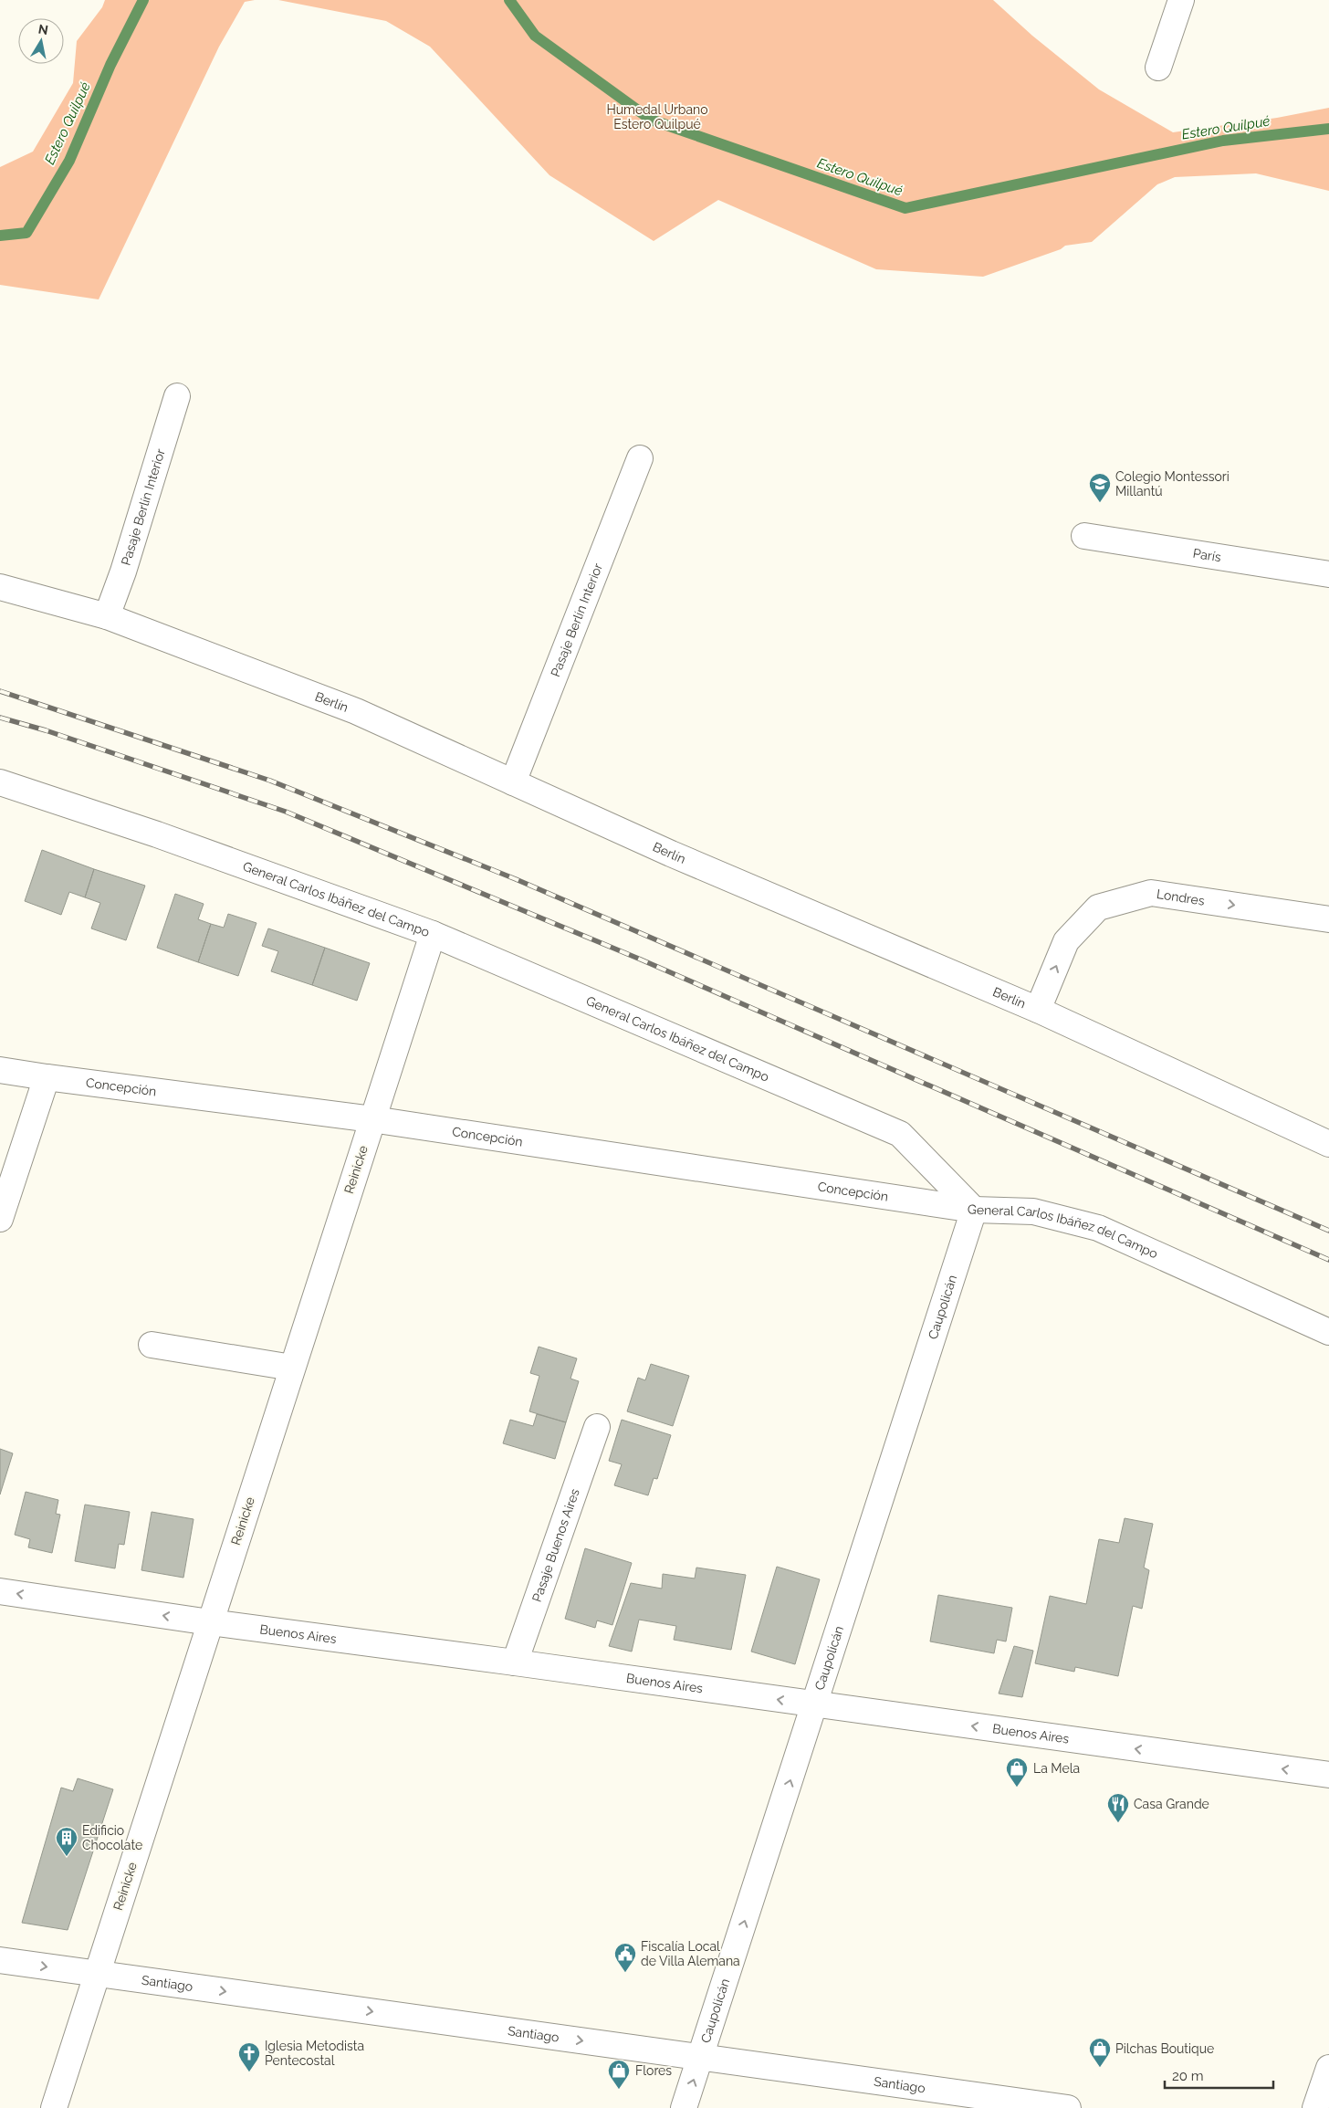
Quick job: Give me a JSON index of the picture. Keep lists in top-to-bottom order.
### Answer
{
  "streets": {
    "street": [
      "Pasaje Berlín Interior",
      "París",
      "Berlín",
      "Londres",
      "General Carlos Ibáñez del Campo",
      "Concepción",
      "Reinicke",
      "Caupolicán",
      "Pasaje Buenos Aires",
      "Buenos Aires",
      "Santiago"
    ]
  },
  "crossings": [
    ["Pasaje Berlín Interior", "Berlín"],
    ["Berlín", "Londres"],
    ["General Carlos Ibáñez del Campo", "Concepción"],
    ["General Carlos Ibáñez del Campo", "Reinicke"],
    ["General Carlos Ibáñez del Campo", "Caupolicán"],
    ["Concepción", "Reinicke"],
    ["Concepción", "Caupolicán"],
    ["Reinicke", "Buenos Aires"],
    ["Reinicke", "Santiago"],
    ["Caupolicán", "Buenos Aires"],
    ["Caupolicán", "Santiago"],
    ["Pasaje Buenos Aires", "Buenos Aires"]
  ],
  "one_way": [
    "Londres",
    "Caupolicán",
    "Buenos Aires",
    "Santiago"
  ],
  "water": ["Estero Quilpué"],
  "parks": ["Humedal Urbano Estero Quilpué"],
  "places": {
    "school or university": ["Colegio Montessori Millantú"],
    "shop": ["La Mela", "Pilchas Boutique", "Flores"],
    "restaurant": ["Casa Grande"],
    "building": ["Edificio Chocolate"],
    "public building": ["Fiscalía Local de Villa Alemana"],
    "church": ["Iglesia Metodista Pentecostal"]
  },
  "scale_bar": "20 m",
  "north": "top"
}
